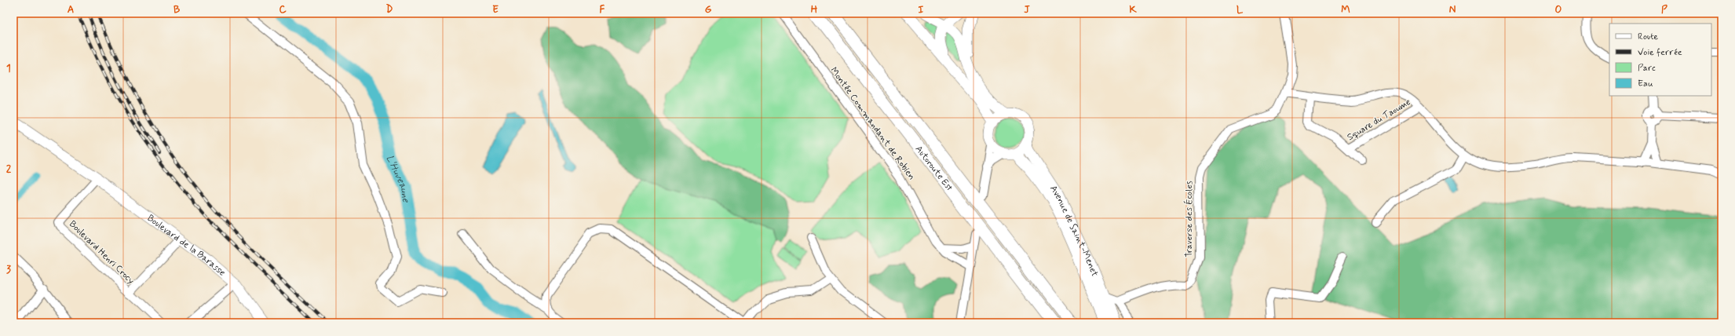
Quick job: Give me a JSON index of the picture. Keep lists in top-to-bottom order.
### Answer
{
  "streets": {
    "highway": ["Autoroute Est"],
    "main road": ["Avenue de Saint-Menet", "Boulevard de la Barasse"],
    "street": [
      "Square du Taoume",
      "Montée Commandant de Robien",
      "Traverse des Écoles",
      "Boulevard Henri Crocy"
    ]
  },
  "crossings": [
    ["Boulevard de la Barasse", "Boulevard Henri Crocy"]
  ],
  "water": ["L'Huveaune"],
  "legend": [
    "Route",
    "Voie ferrée",
    "Parc",
    "Eau"
  ],
  "grid": {
    "columns": [
      "A",
      "B",
      "C",
      "D",
      "E",
      "F",
      "G",
      "H",
      "I",
      "J",
      "K",
      "L",
      "M",
      "N",
      "O",
      "P"
    ],
    "rows": ["1", "2", "3"]
  }
}
